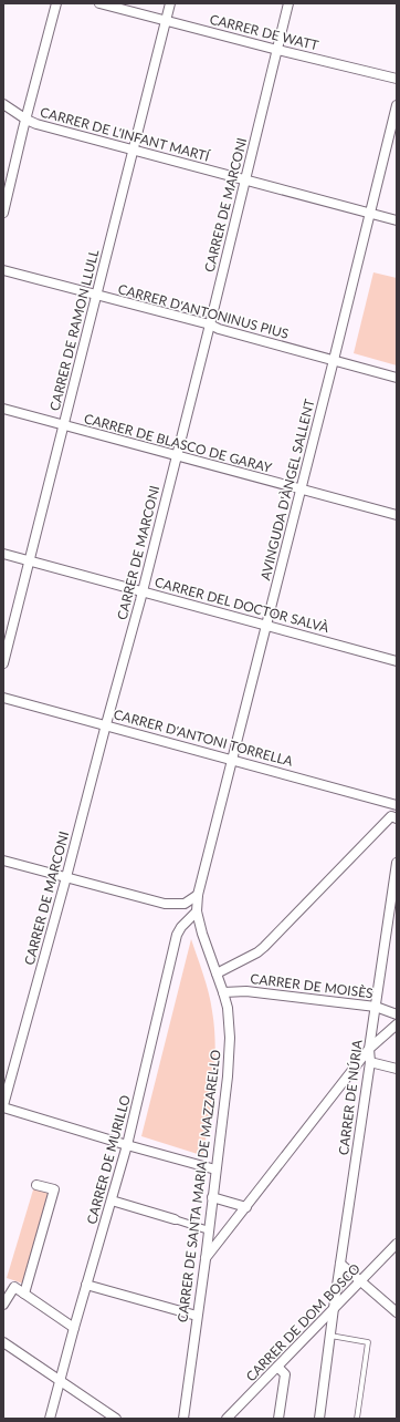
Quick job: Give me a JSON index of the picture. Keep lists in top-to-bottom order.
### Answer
{
  "streets": {
    "street": [
      "CARRER DE WATT",
      "CARRER DE L'INFANT MARTÍ",
      "CARRER DE MARCONI",
      "CARRER D'ANTONINUS PIUS",
      "CARRER DE RAMON LLULL",
      "CARRER DE BLASCO DE GARAY",
      "AVINGUDA D'ÀNGEL SALLENT",
      "CARRER DEL DOCTOR SALVÀ",
      "CARRER D'ANTONI TORRELLA",
      "CARRER DE MOISÈS",
      "CARRER DE NÚRIA",
      "CARRER DE MURILLO",
      "CARRER DE SANTA MARIA DE MAZZAREL·LO",
      "CARRER DE DOM BOSCO"
    ]
  },
  "crossings": [
    ["CARRER DE WATT", "CARRER DE MARCONI"],
    ["CARRER DE WATT", "CARRER DE RAMON LLULL"],
    ["CARRER DE L'INFANT MARTÍ", "CARRER DE MARCONI"],
    ["CARRER DE L'INFANT MARTÍ", "CARRER DE RAMON LLULL"],
    ["CARRER DE L'INFANT MARTÍ", "AVINGUDA D'ÀNGEL SALLENT"],
    ["CARRER DE MARCONI", "CARRER D'ANTONINUS PIUS"],
    ["CARRER DE MARCONI", "CARRER DE BLASCO DE GARAY"],
    ["CARRER DE MARCONI", "CARRER DEL DOCTOR SALVÀ"],
    ["CARRER DE MARCONI", "CARRER D'ANTONI TORRELLA"],
    ["CARRER D'ANTONINUS PIUS", "CARRER DE RAMON LLULL"],
    ["CARRER D'ANTONINUS PIUS", "AVINGUDA D'ÀNGEL SALLENT"],
    ["CARRER DE RAMON LLULL", "CARRER DE BLASCO DE GARAY"],
    ["CARRER DE RAMON LLULL", "CARRER DEL DOCTOR SALVÀ"],
    ["CARRER DE BLASCO DE GARAY", "AVINGUDA D'ÀNGEL SALLENT"],
    ["AVINGUDA D'ÀNGEL SALLENT", "CARRER DEL DOCTOR SALVÀ"],
    ["AVINGUDA D'ÀNGEL SALLENT", "CARRER D'ANTONI TORRELLA"],
    ["AVINGUDA D'ÀNGEL SALLENT", "CARRER DE SANTA MARIA DE MAZZAREL·LO"],
    ["CARRER DE MOISÈS", "CARRER DE NÚRIA"],
    ["CARRER DE MOISÈS", "CARRER DE SANTA MARIA DE MAZZAREL·LO"],
    ["CARRER DE NÚRIA", "CARRER DE DOM BOSCO"],
    ["CARRER DE MURILLO", "CARRER DE SANTA MARIA DE MAZZAREL·LO"]
  ]
}
